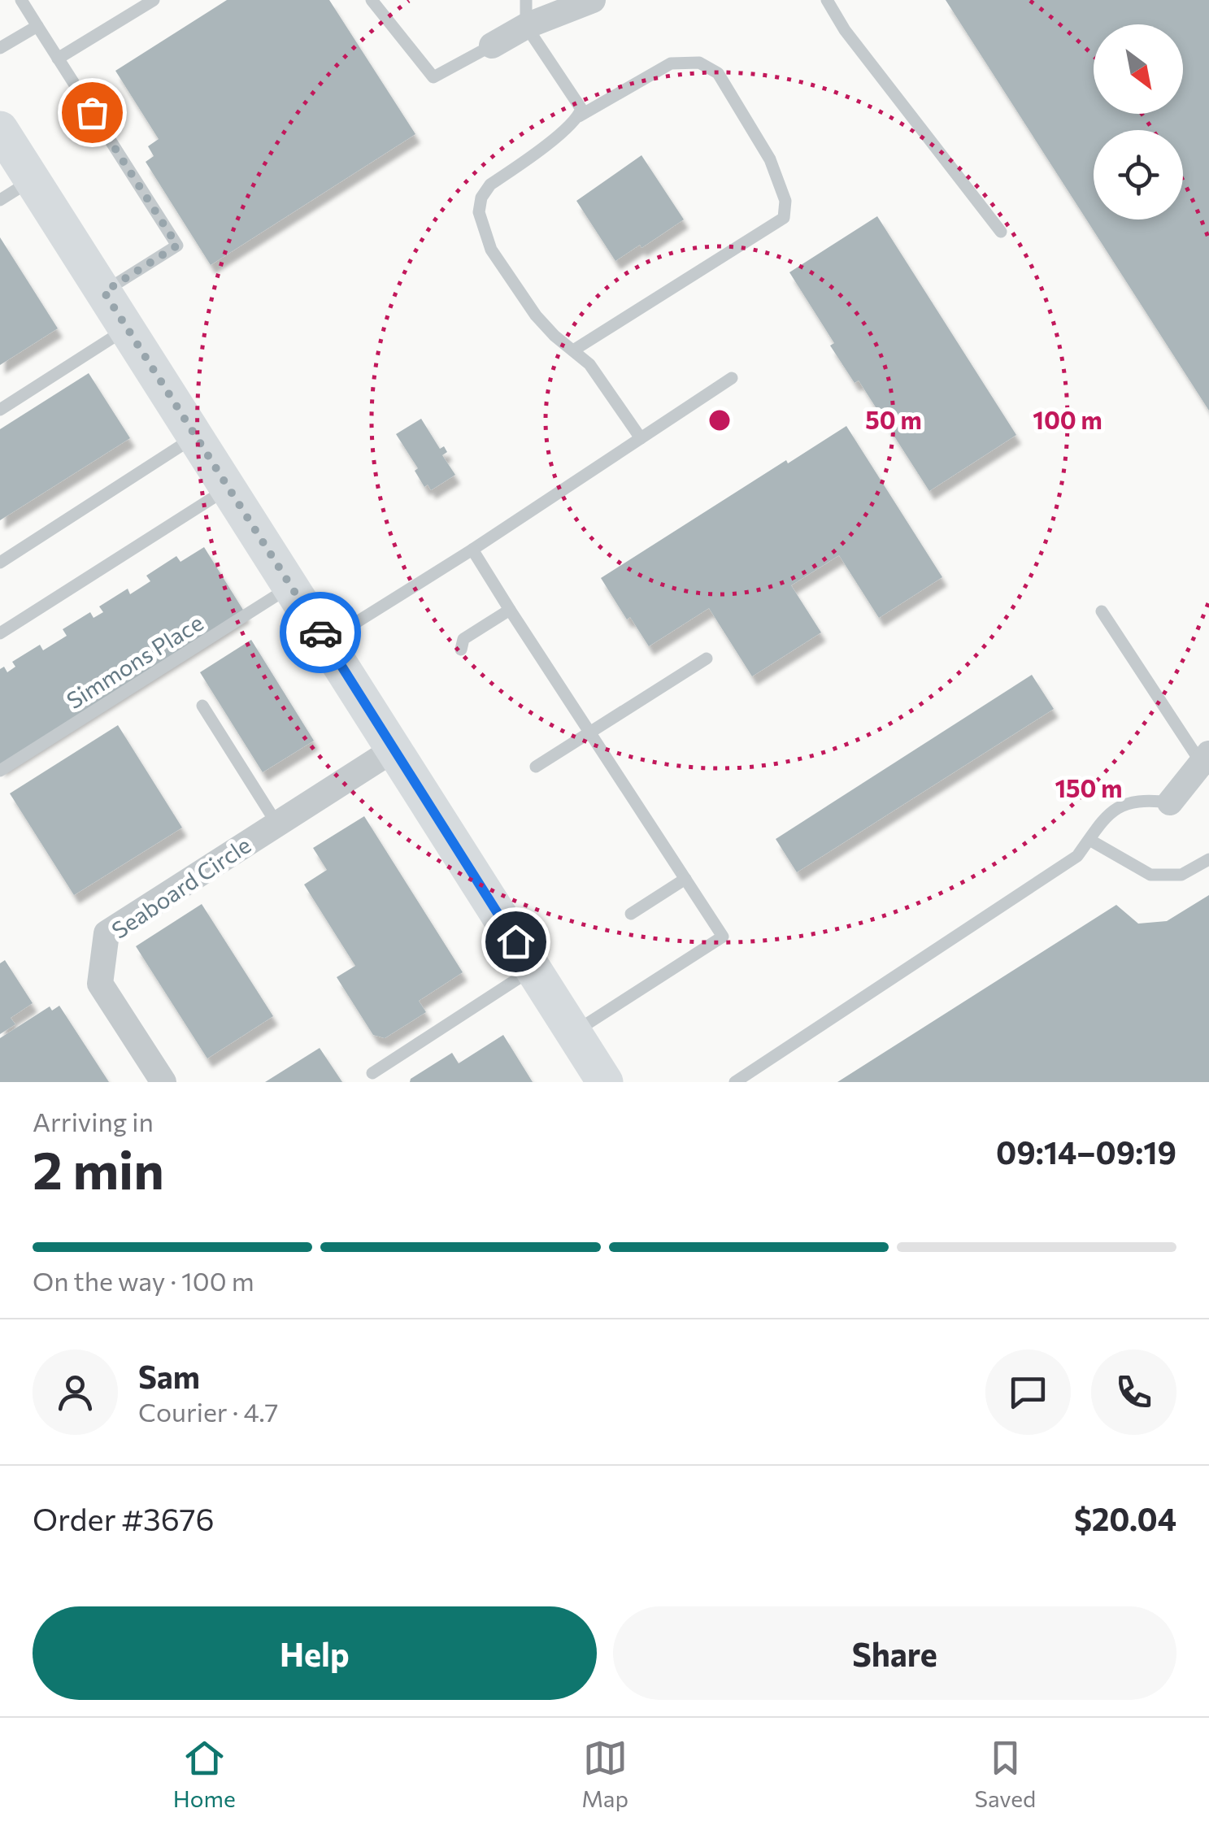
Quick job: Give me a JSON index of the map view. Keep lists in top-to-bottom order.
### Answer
{
  "streets": {
    "street": ["Seaboard Circle"],
    "lane": ["Simmons Place"]
  },
  "north": "bottom right",
  "page": {
    "heading": ["2 min", "Arriving in", "09:14–09:19"],
    "panel": [
      "Sam",
      "Courier · 4.7",
      "Order #3676",
      "$20.04"
    ],
    "bar": "On the way · 100 m",
    "buttons": ["Help", "Share"],
    "tabs": ["Home", "Map", "Saved"]
  },
  "rings": ["50 m", "100 m", "150 m"]
}
